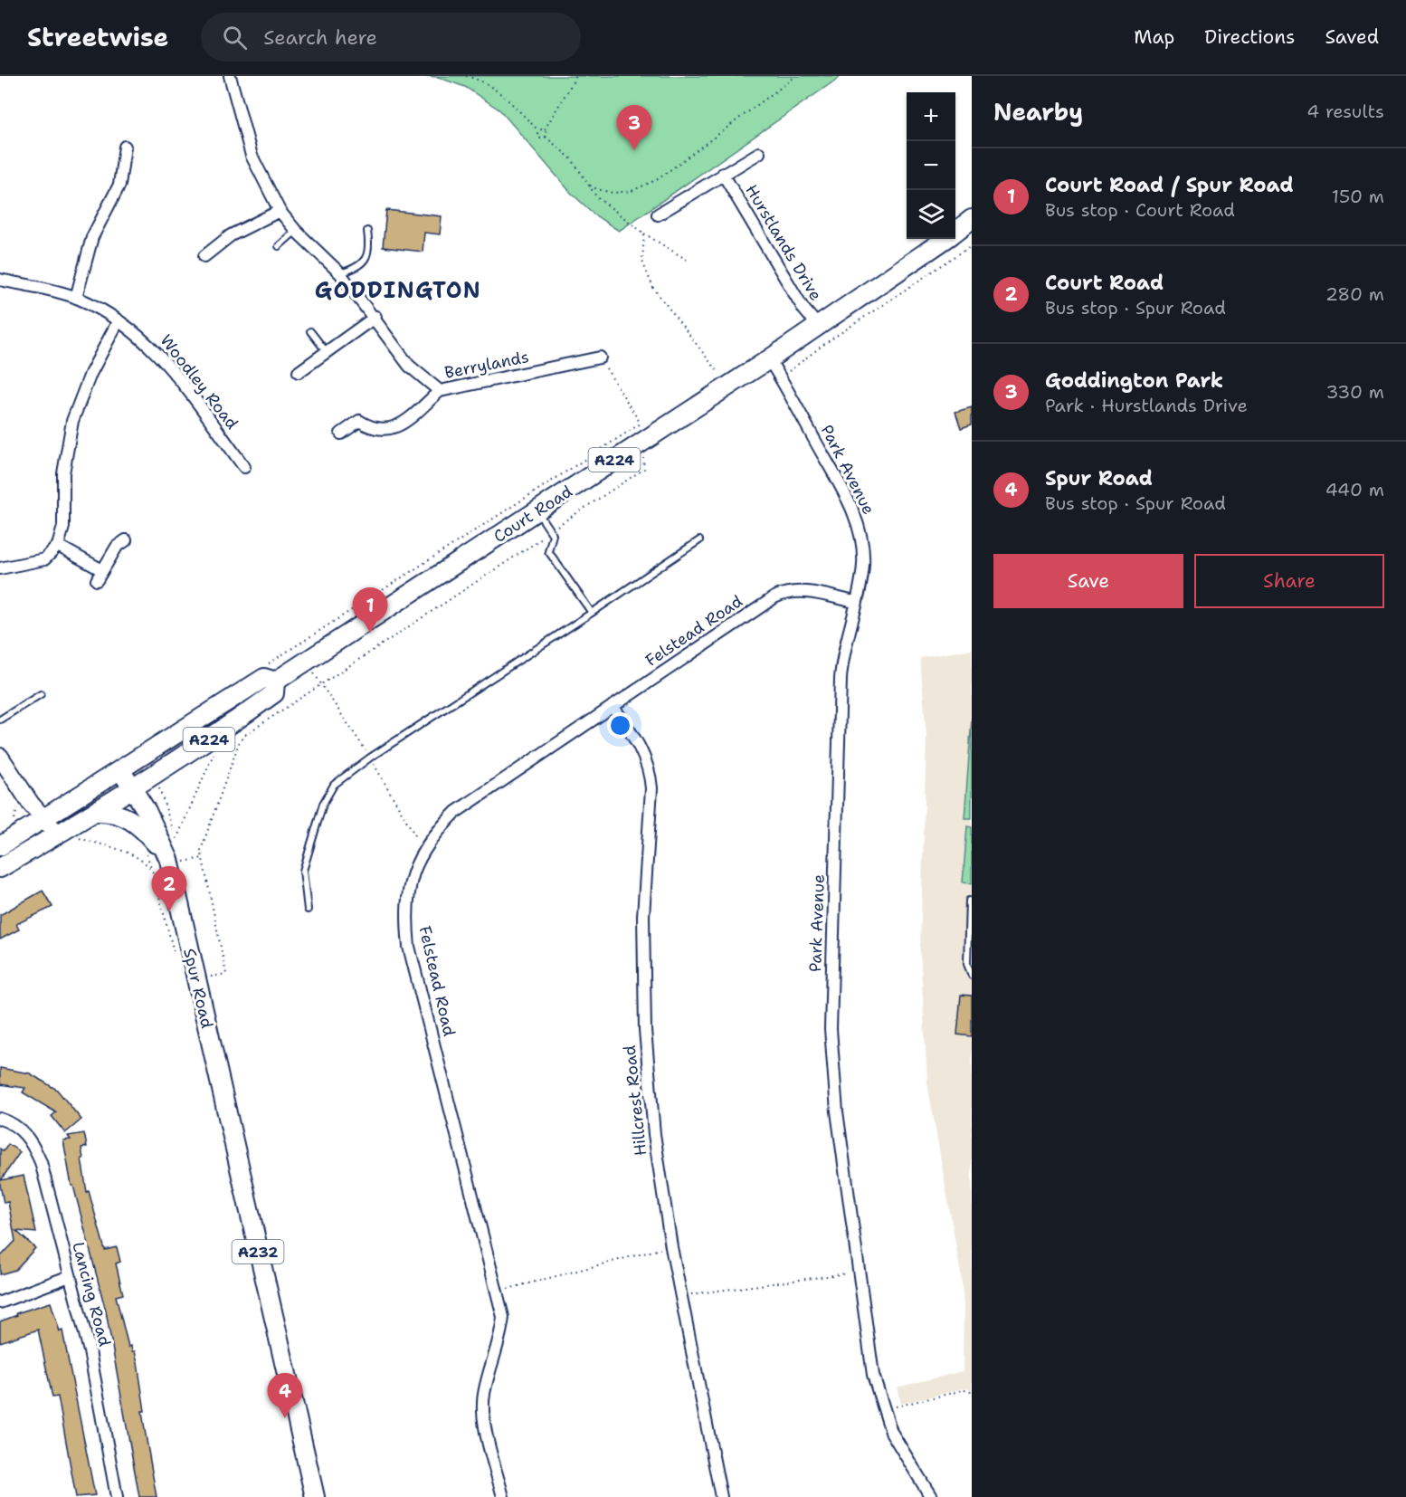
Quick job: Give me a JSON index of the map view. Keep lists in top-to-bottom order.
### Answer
{
  "streets": {
    "main road": [
      "A224",
      "Court Road",
      "Spur Road",
      "A232"
    ],
    "street": [
      "Hurstlands Drive",
      "Berrylands",
      "Woodley Road",
      "Park Avenue",
      "Felstead Road",
      "Hillcrest Road",
      "Lancing Road"
    ]
  },
  "crossings": [
    ["Hurstlands Drive", "Court Road"],
    ["Park Avenue", "Court Road"],
    ["Park Avenue", "Felstead Road"],
    ["Court Road", "Spur Road"],
    ["Felstead Road", "Hillcrest Road"]
  ],
  "districts": ["GODDINGTON"],
  "page": {
    "header": "Streetwise",
    "search": "Search here",
    "nav": ["Map", "Directions", "Saved"],
    "heading": ["Nearby", "4 results"],
    "map_buttons": ["+", "−"],
    "pins": [
      "3",
      "1",
      "2",
      "4"
    ],
    "list": [
      {
        "mark": "1",
        "name": "Court Road / Spur Road",
        "note": "Bus stop · Court Road",
        "value": "150 m"
      },
      {
        "mark": "2",
        "name": "Court Road",
        "note": "Bus stop · Spur Road",
        "value": "280 m"
      },
      {
        "mark": "3",
        "name": "Goddington Park",
        "note": "Park · Hurstlands Drive",
        "value": "330 m"
      },
      {
        "mark": "4",
        "name": "Spur Road",
        "note": "Bus stop · Spur Road",
        "value": "440 m"
      }
    ],
    "buttons": ["Save", "Share"]
  }
}
